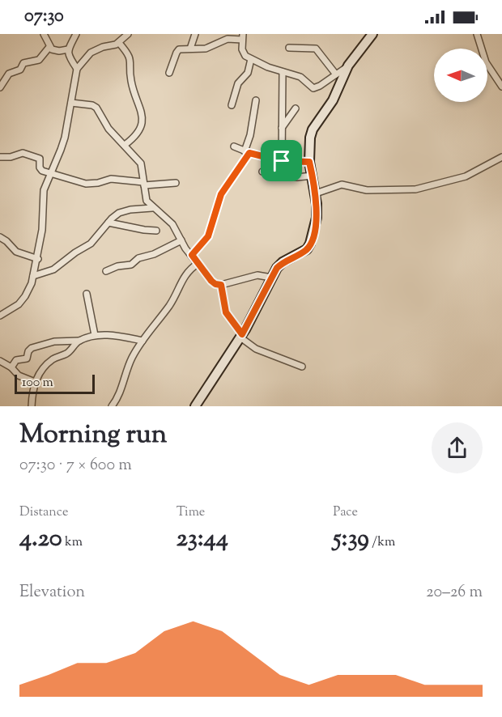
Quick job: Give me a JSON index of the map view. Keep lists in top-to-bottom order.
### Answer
{
  "scale_bar": "100 m",
  "north": "left",
  "page": {
    "status": "07:30",
    "scale": "100 m",
    "heading": ["Morning run", "07:30 · 7 × 600 m"],
    "stats": [
      ["Distance", "4.20 km"],
      ["Time", "23:44"],
      ["Pace", "5:39 /km"]
    ],
    "chart": ["Elevation", "20–26 m"]
  }
}
